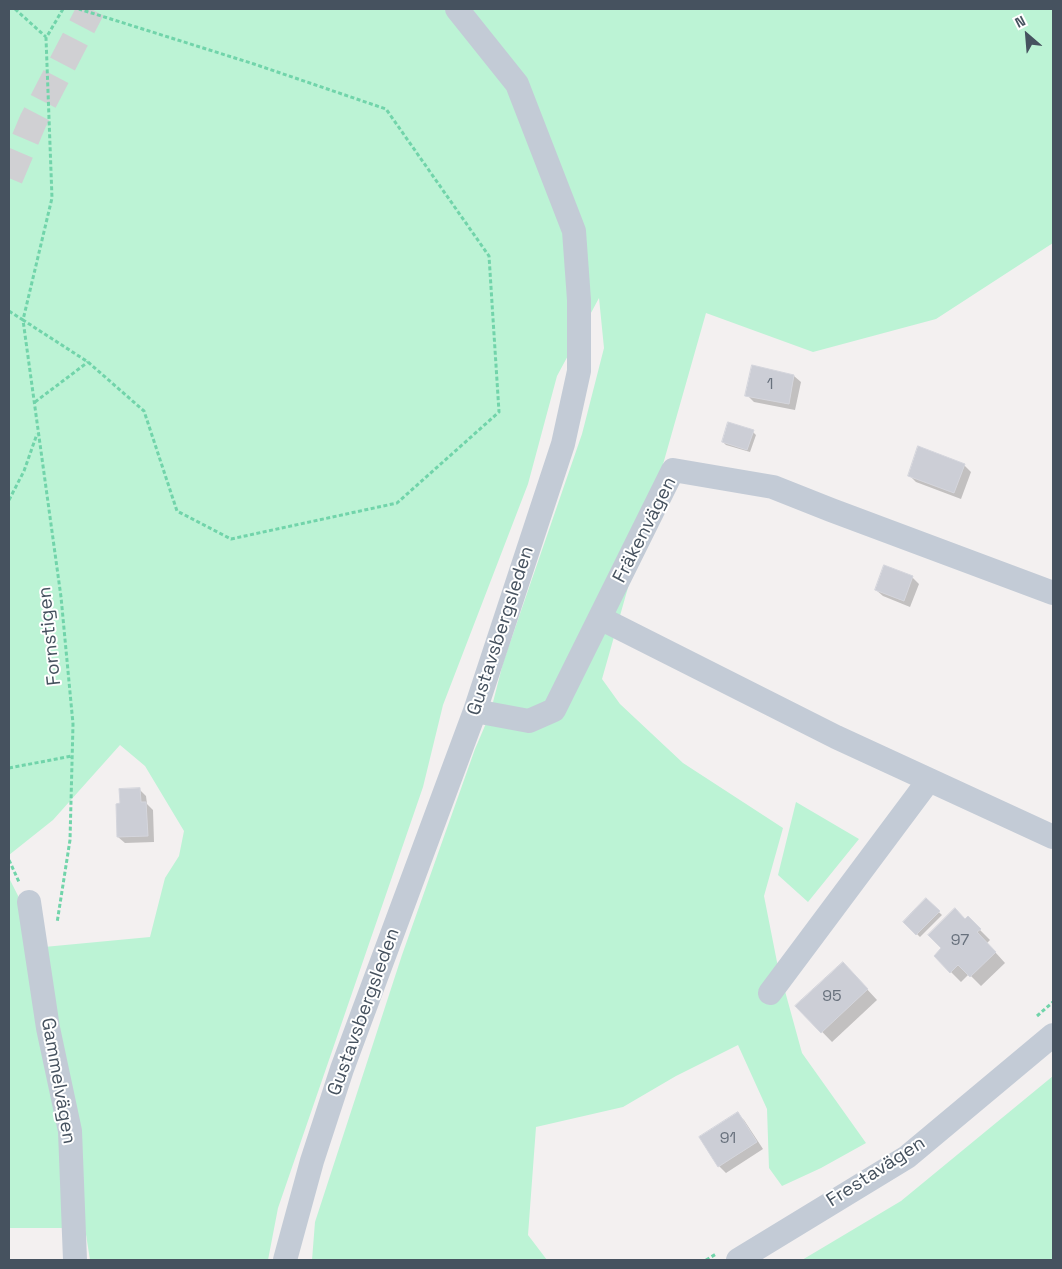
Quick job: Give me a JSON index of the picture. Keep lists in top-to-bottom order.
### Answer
{
  "streets": {
    "street": [
      "Fräkenvägen",
      "Gustavsbergsleden",
      "Gammelvägen",
      "Frestavägen"
    ],
    "path": ["Fornstigen"]
  },
  "crossings": [
    ["Fräkenvägen", "Gustavsbergsleden"]
  ],
  "house_numbers": [
    "1",
    "97",
    "95",
    "91"
  ],
  "north": "top left"
}
